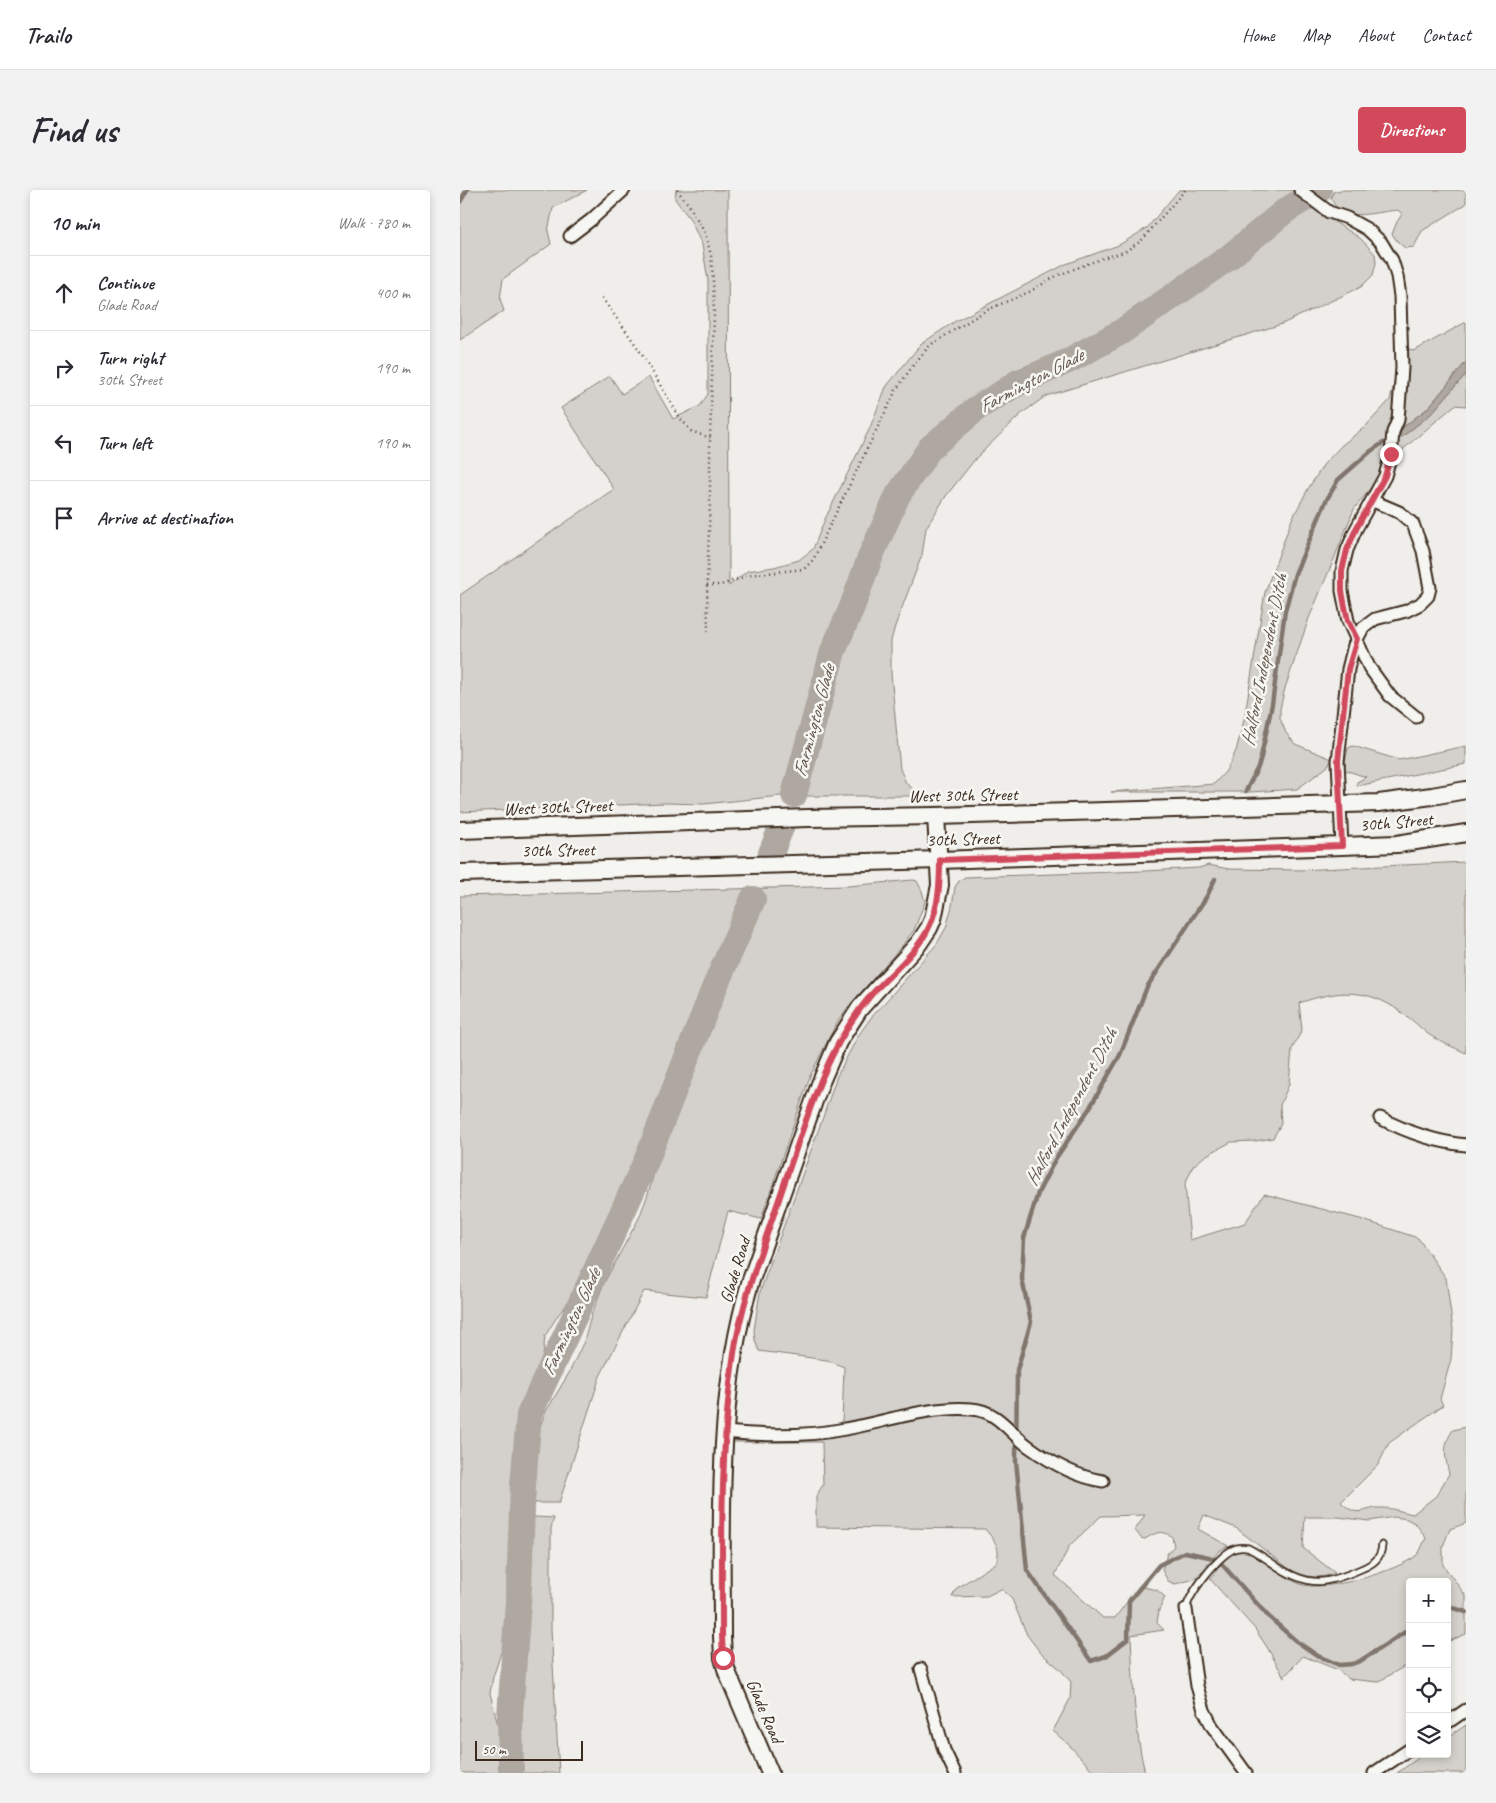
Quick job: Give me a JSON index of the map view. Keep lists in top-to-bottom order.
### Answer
{
  "streets": {
    "main road": ["West 30th Street", "30th Street", "Glade Road"]
  },
  "crossings": [
    ["West 30th Street", "Glade Road"],
    ["30th Street", "Glade Road"]
  ],
  "water": ["Farmington Glade", "Halford Independent Ditch"],
  "scale_bar": "50 m",
  "page": {
    "header": "Trailo",
    "nav": [
      "Home",
      "Map",
      "About",
      "Contact"
    ],
    "buttons": "Directions",
    "title": "Find us",
    "heading": ["10 min", "Walk · 780 m"],
    "list": [
      ["Continue", "Glade Road", "400 m"],
      ["Turn right", "30th Street", "190 m"],
      ["Turn left", "190 m"],
      "Arrive at destination"
    ],
    "map_buttons": ["+", "−"],
    "scale": "50 m"
  }
}
